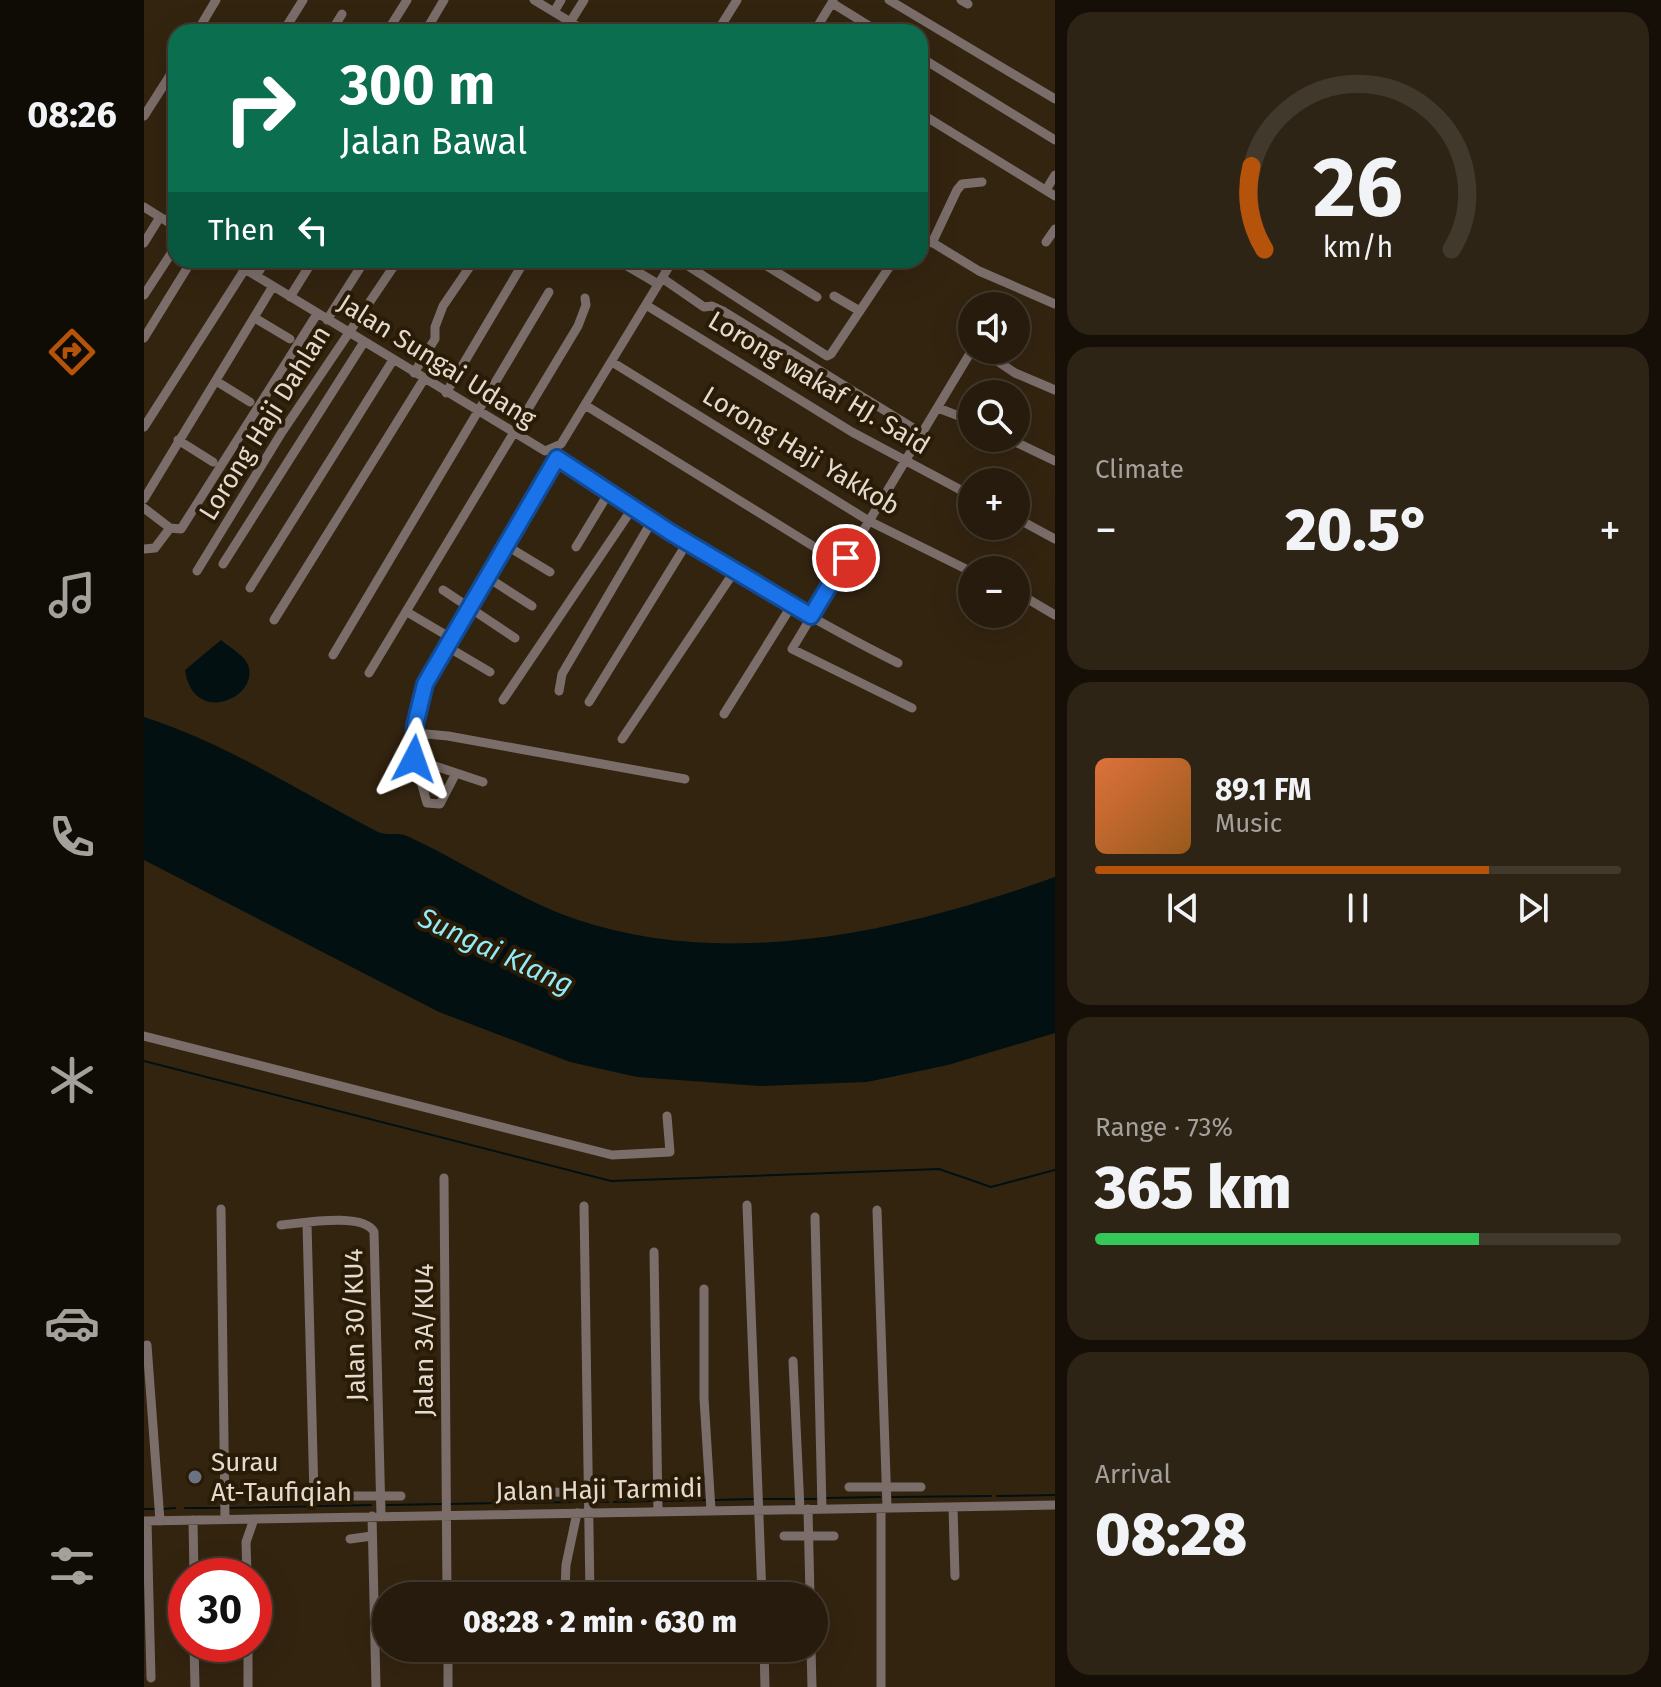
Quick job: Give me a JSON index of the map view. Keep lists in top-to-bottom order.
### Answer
{
  "streets": {
    "street": [
      "Jalan Sungai Udang",
      "Lorong wakaf HJ. Said",
      "Lorong Haji Dahlan",
      "Lorong Haji Yakkob",
      "Jalan 30/KU4",
      "Jalan 3A/KU4",
      "Jalan Haji Tarmidi"
    ]
  },
  "crossings": [
    ["Jalan Sungai Udang", "Lorong wakaf HJ. Said"],
    ["Jalan Sungai Udang", "Lorong Haji Dahlan"],
    ["Jalan Sungai Udang", "Lorong Haji Yakkob"],
    ["Jalan 30/KU4", "Jalan Haji Tarmidi"],
    ["Jalan 3A/KU4", "Jalan Haji Tarmidi"]
  ],
  "water": ["Sungai Klang"],
  "places": ["Surau At-Taufiqiah"],
  "page": {
    "tabs": "08:26",
    "turn": ["300 m", "Jalan Bawal"],
    "then": "Then",
    "map_buttons": ["+", "−"],
    "tile": [
      "Climate",
      ["Range · 73%", "365 km"],
      ["Arrival", "08:28"]
    ],
    "heat": ["−", "20.5°", "+"],
    "song": ["89.1 FM", "Music"],
    "limit": "30",
    "trip": "08:28 · 2 min · 630 m",
    "gauge": ["26", "km/h"]
  }
}
